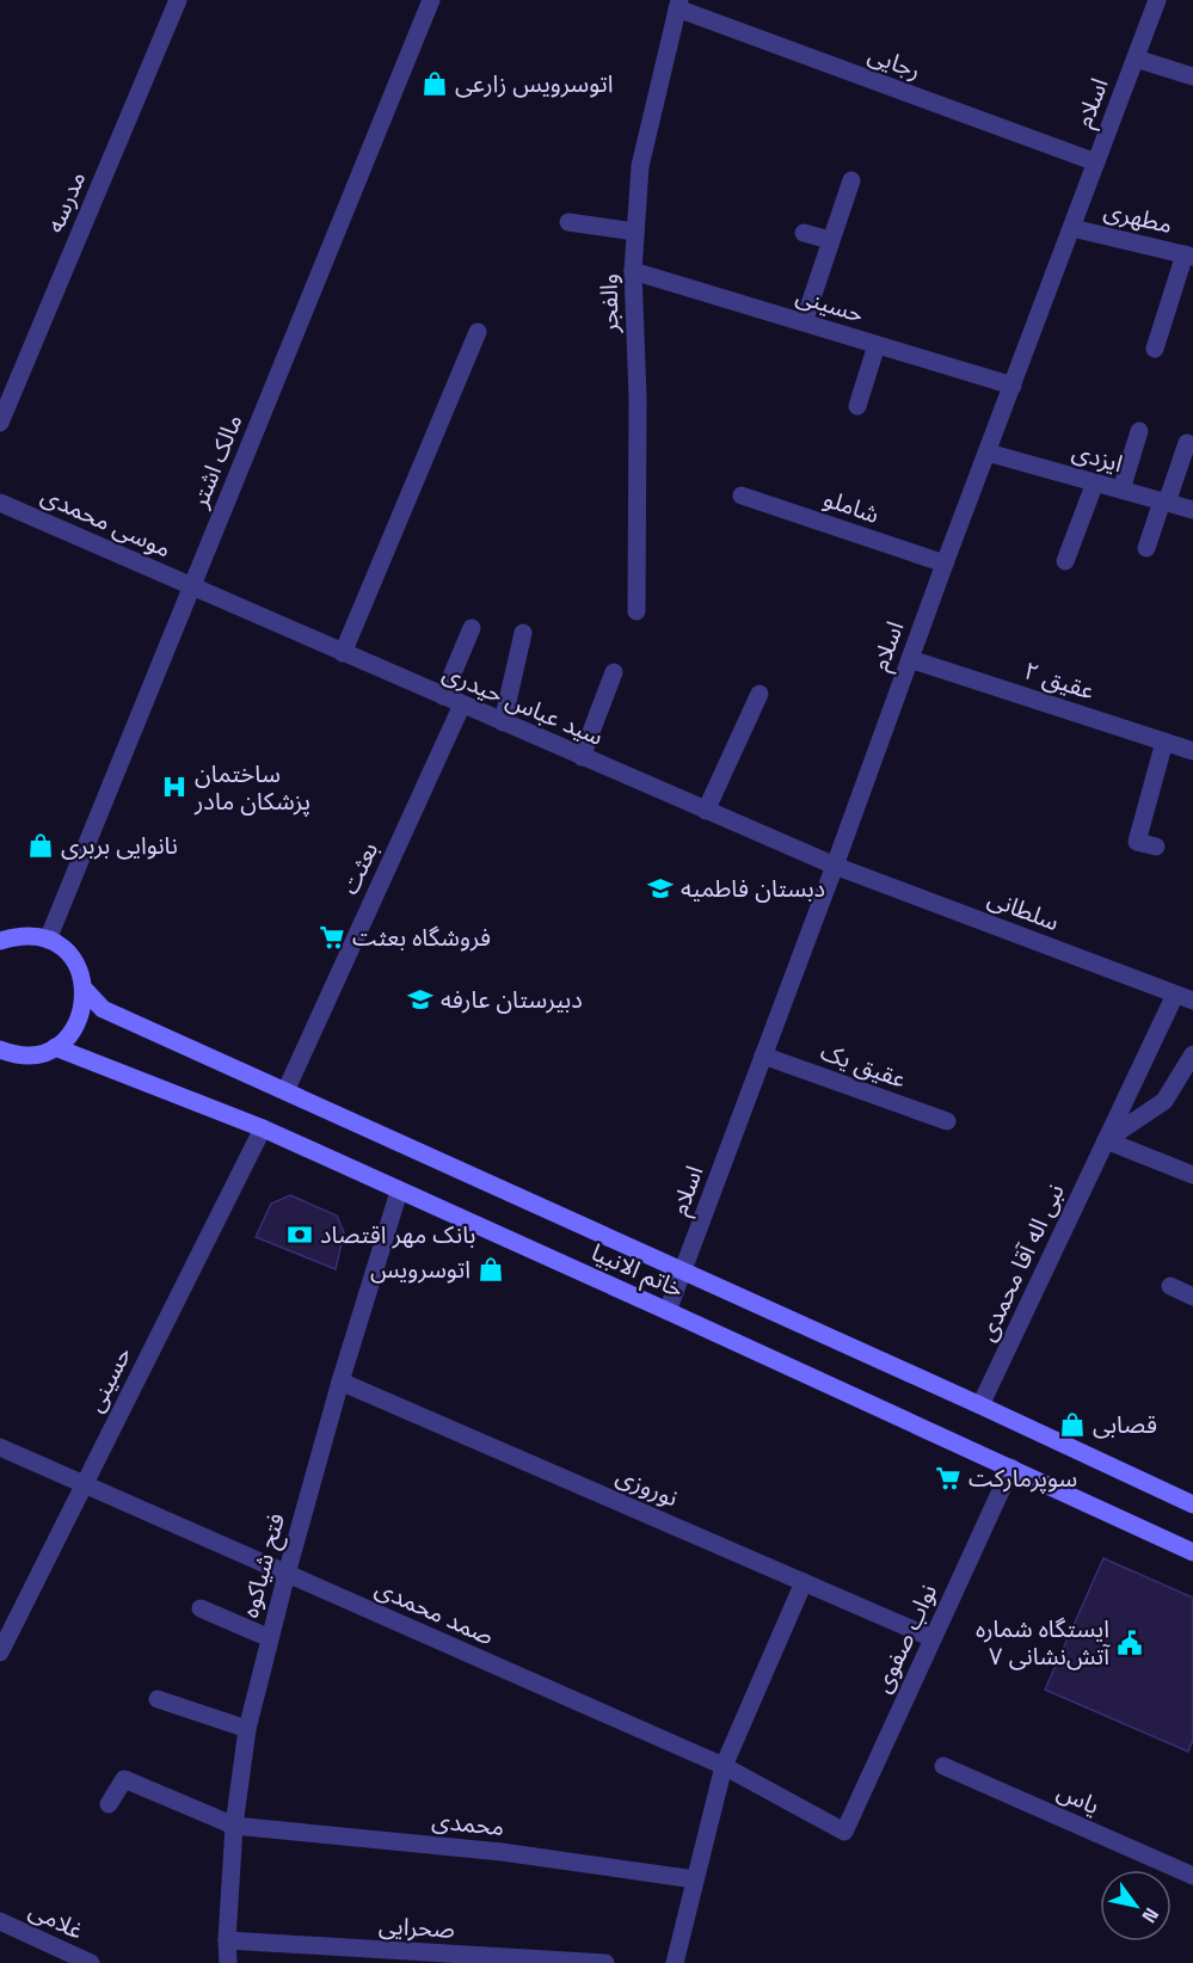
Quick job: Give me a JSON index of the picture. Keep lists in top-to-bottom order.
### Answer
{
  "streets": {
    "main road": ["خاتم الانبیا"],
    "street": [
      "رجایی",
      "اسلام",
      "مدرسه",
      "مطهری",
      "والفجر",
      "حسینی",
      "ایزدی",
      "مالک اشتر",
      "شاملو",
      "موسی محمدی",
      "عقیق ۲",
      "سید عباس حیدری",
      "بعثت",
      "سلطانی",
      "عقیق یک",
      "نبی اله آقا محمدی",
      "نوروزی",
      "فتح شیاکوه",
      "صمد محمدی",
      "نواب صفوی",
      "یاس",
      "محمدی",
      "غلامی",
      "صحرایی"
    ]
  },
  "crossings": [
    ["رجایی", "اسلام"],
    ["رجایی", "والفجر"],
    ["اسلام", "مطهری"],
    ["اسلام", "حسینی"],
    ["اسلام", "ایزدی"],
    ["اسلام", "شاملو"],
    ["اسلام", "عقیق ۲"],
    ["اسلام", "سید عباس حیدری"],
    ["اسلام", "سلطانی"],
    ["اسلام", "عقیق یک"],
    ["اسلام", "خاتم الانبیا"],
    ["والفجر", "حسینی"],
    ["حسینی", "خاتم الانبیا"],
    ["حسینی", "صمد محمدی"],
    ["مالک اشتر", "موسی محمدی"],
    ["مالک اشتر", "سید عباس حیدری"],
    ["موسی محمدی", "سید عباس حیدری"],
    ["سید عباس حیدری", "بعثت"],
    ["سید عباس حیدری", "سلطانی"],
    ["بعثت", "خاتم الانبیا"],
    ["سلطانی", "نبی اله آقا محمدی"],
    ["نبی اله آقا محمدی", "خاتم الانبیا"],
    ["خاتم الانبیا", "فتح شیاکوه"],
    ["خاتم الانبیا", "نواب صفوی"],
    ["نوروزی", "فتح شیاکوه"],
    ["نوروزی", "نواب صفوی"],
    ["فتح شیاکوه", "صمد محمدی"],
    ["فتح شیاکوه", "محمدی"],
    ["فتح شیاکوه", "صحرایی"],
    ["صمد محمدی", "نواب صفوی"]
  ],
  "places": {
    "shop": [
      "اتوسرویس زارعی",
      "نانوایی بربری",
      "اتوسرویس",
      "قصابی"
    ],
    "hospital": ["ساختمان پزشکان مادر"],
    "school or university": ["دبستان فاطمیه", "دبیرستان عارفه"],
    "supermarket": ["فروشگاه بعثت", "سوپرمارکت"],
    "bank": ["بانک مهر اقتصاد"],
    "public building": ["ایستگاه شماره ۷ آتش‌نشانی"]
  },
  "north": "bottom right"
}
